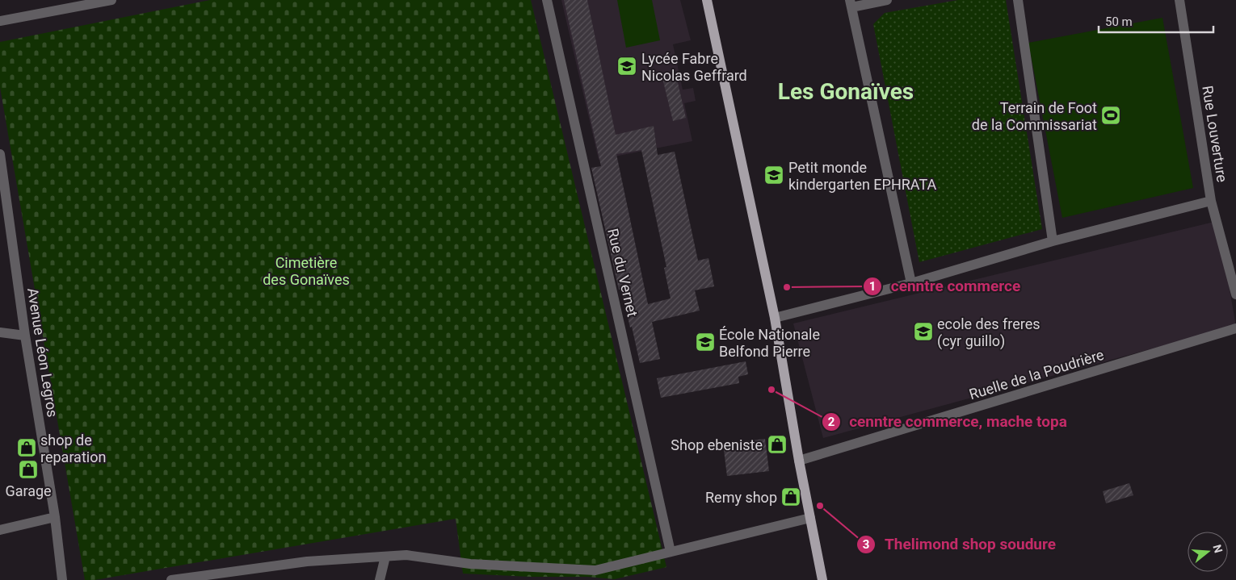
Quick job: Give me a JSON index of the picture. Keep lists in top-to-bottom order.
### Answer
{
  "streets": {
    "street": [
      "Rue Louverture",
      "Rue du Vernet",
      "Avenue Léon Legros",
      "Ruelle de la Poudrière"
    ]
  },
  "districts": ["Les Gonaïves"],
  "parks": ["Cimetière des Gonaïves"],
  "places": {
    "school or university": [
      "Lycée Fabre Nicolas Geffrard",
      "Petit monde kindergarten EPHRATA",
      "ecole des freres (cyr guillo)",
      "École Nationale Belfond Pierre"
    ],
    "sports": ["Terrain de Foot de la Commissariat"],
    "other": ["cenntre commerce", "cenntre commerce, mache topa", "Thelimond shop soudure"],
    "shop": [
      "Shop ebeniste",
      "shop de reparation",
      "Garage",
      "Remy shop"
    ]
  },
  "scale_bar": "50 m",
  "north": "right"
}
